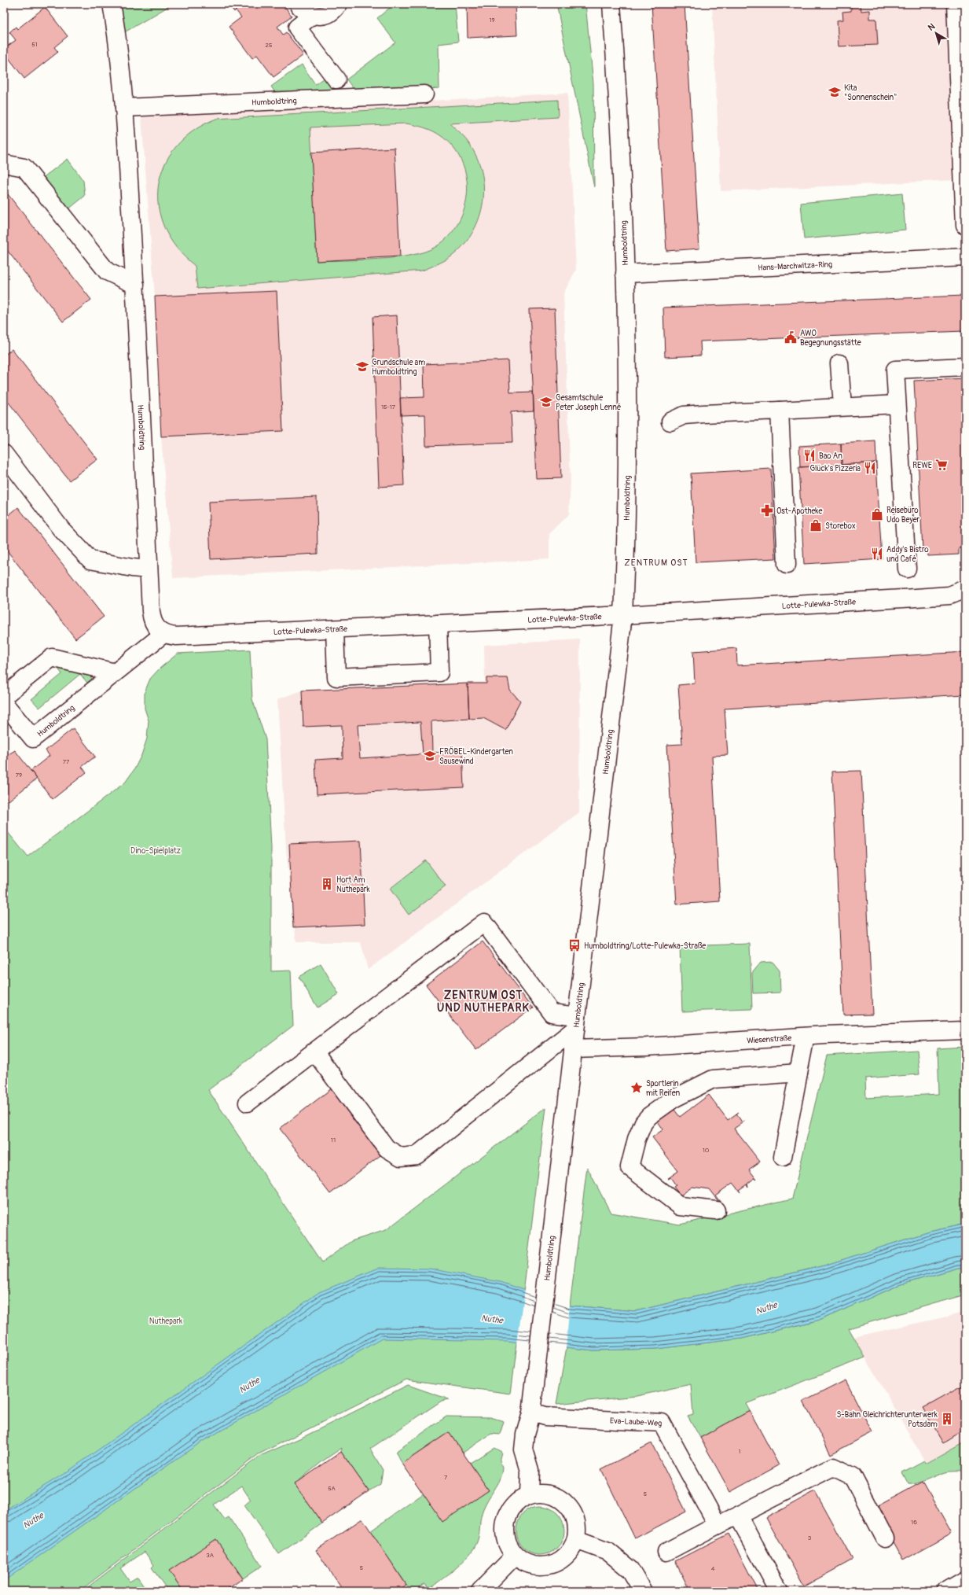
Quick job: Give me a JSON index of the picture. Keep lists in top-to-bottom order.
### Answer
{
  "streets": {
    "street": [
      "Humboldtring",
      "Hans-Marchwitza-Ring",
      "Lotte-Pulewka-Straße",
      "Wiesenstraße",
      "Eva-Laube-Weg"
    ]
  },
  "crossings": [
    ["Humboldtring", "Hans-Marchwitza-Ring"],
    ["Humboldtring", "Lotte-Pulewka-Straße"],
    ["Humboldtring", "Wiesenstraße"],
    ["Humboldtring", "Eva-Laube-Weg"]
  ],
  "districts": ["ZENTRUM OST", "ZENTRUM OST UND NUTHEPARK"],
  "water": ["Nuthe"],
  "parks": ["Dino-Spielplatz", "Nuthepark"],
  "places": {
    "school or university": [
      "Kita \"Sonnenschein\"",
      "Grundschule am Humboldtring",
      "Gesamtschule Peter Joseph Lenné",
      "FRÖBEL-Kindergarten Sausewind"
    ],
    "public building": ["AWO Begegnungsstätte"],
    "restaurant": ["Bao An", "Glück's Pizzeria", "Addy's Bistro und Café"],
    "supermarket": ["REWE"],
    "pharmacy": ["Ost-Apotheke"],
    "shop": ["Reisebüro Udo Beyer", "Storebox"],
    "building": ["Hort Am Nuthepark", "S-Bahn Gleichrichterunterwerk Potsdam"],
    "bus stop": ["Humboldtring/Lotte-Pulewka-Straße"],
    "place": ["Sportlerin mit Reifen"]
  },
  "house_numbers": [
    "19",
    "51",
    "25",
    "15-17",
    "77",
    "79",
    "11",
    "10",
    "1",
    "7",
    "5A",
    "5",
    "16",
    "3",
    "3A",
    "5",
    "4"
  ],
  "north": "top left"
}
